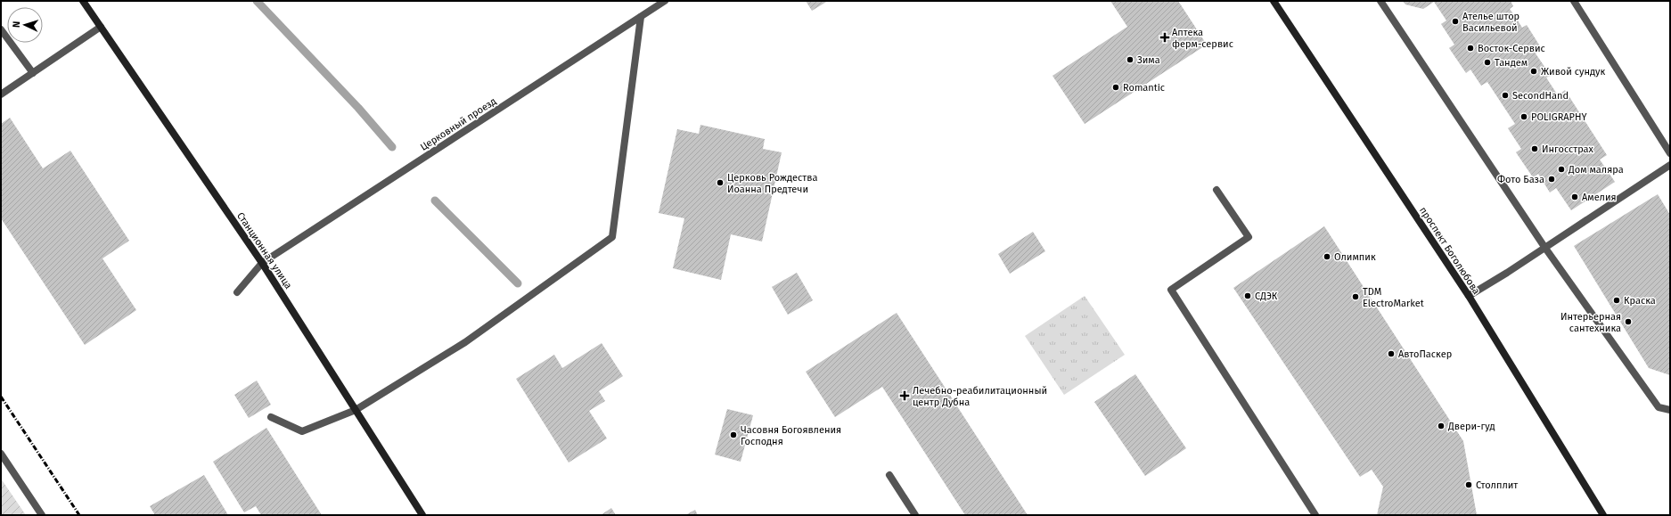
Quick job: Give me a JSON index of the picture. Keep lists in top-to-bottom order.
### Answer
{
  "streets": {
    "main road": ["Станционная улица", "проспект Боголюбова"],
    "street": ["Церковный проезд"]
  },
  "crossings": [
    ["Церковный проезд", "Станционная улица"]
  ],
  "places": {
    "other": [
      "Ателье штор Васильевой",
      "Восток-Сервис",
      "Зима",
      "Тандем",
      "Живой сундук",
      "Romantic",
      "SecondHand",
      "POLIGRAPHY",
      "Ингосстрах",
      "Дом маляра",
      "Фото База",
      "Церковь Рождества Иоанна Предтечи",
      "Амелия",
      "Олимпик",
      "СДЭК",
      "TDM ElectroMarket",
      "Краска",
      "Интерьерная сантехника",
      "АвтоПаскер",
      "Двери-гуд",
      "Часовня Богоявления Господня",
      "Столплит"
    ],
    "health": ["Аптека ферм-сервис", "Лечебно-реабилитационный центр Дубна"]
  },
  "north": "left"
}
